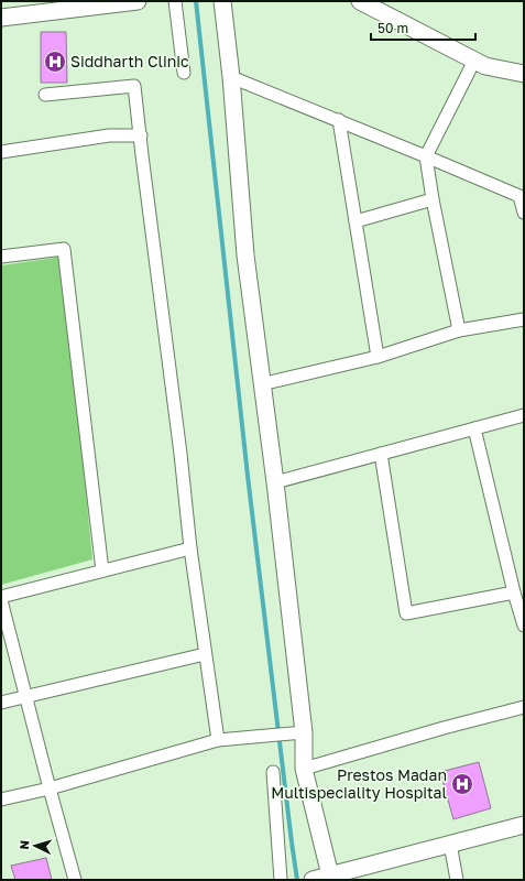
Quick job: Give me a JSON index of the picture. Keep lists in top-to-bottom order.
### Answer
{
  "places": {
    "hospital": ["Siddharth Clinic", "Prestos Madan Multispeciality Hospital"]
  },
  "scale_bar": "50 m",
  "north": "left"
}
